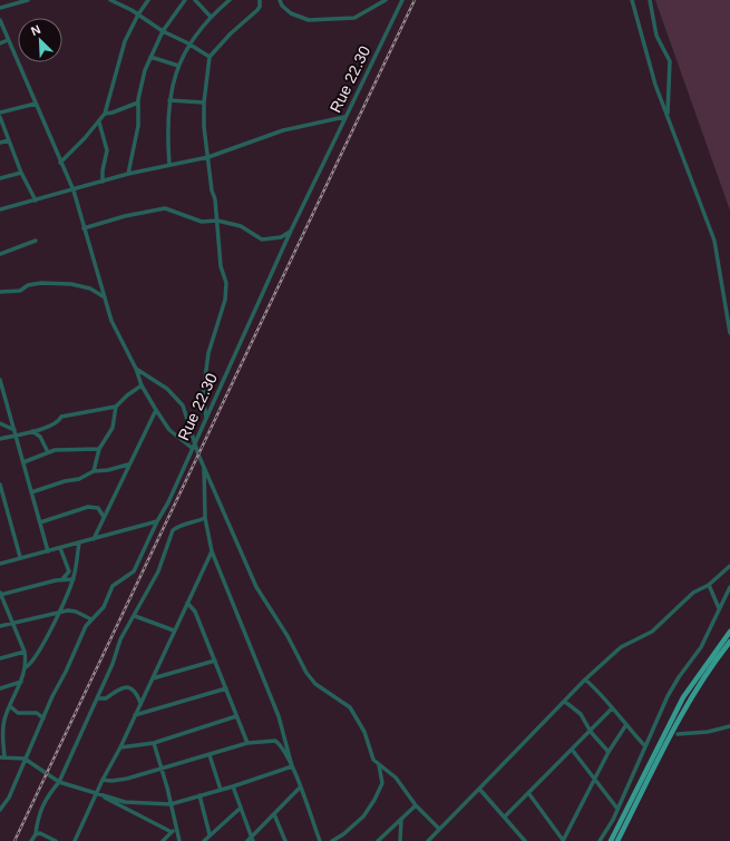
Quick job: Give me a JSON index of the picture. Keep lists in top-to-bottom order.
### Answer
{
  "streets": {
    "street": ["Rue 22.30"]
  },
  "north": "top left"
}
